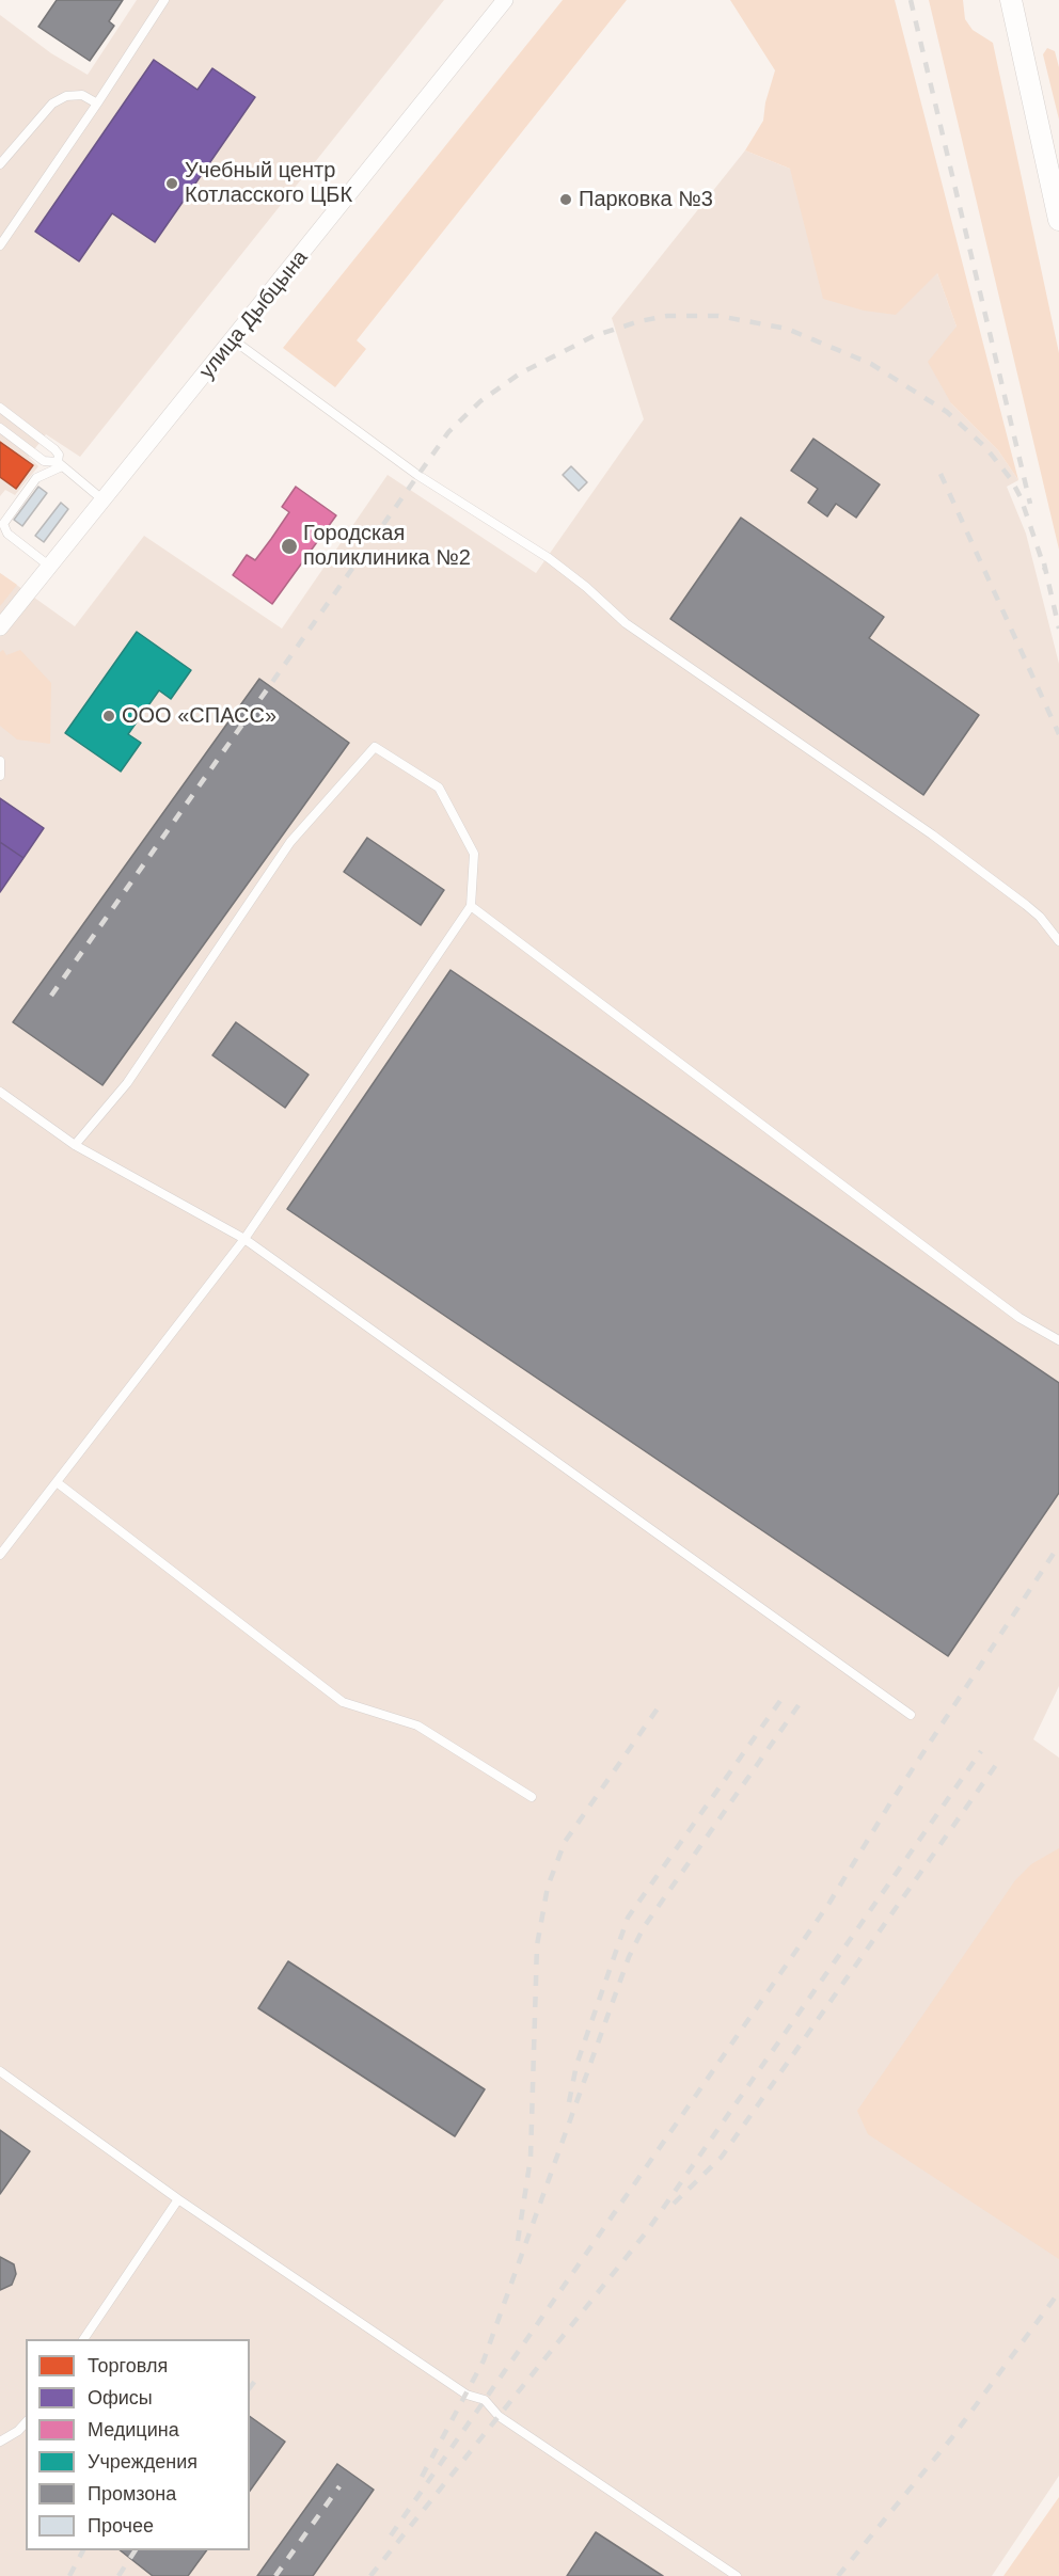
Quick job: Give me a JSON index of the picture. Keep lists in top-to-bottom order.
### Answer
{
  "streets": {
    "street": ["улица Дыбцына"]
  },
  "places": [
    "Учебный центр Котласского ЦБК",
    "Парковка №3",
    "Городская поликлиника №2",
    "ООО «СПАСС»"
  ],
  "legend": [
    "Торговля",
    "Офисы",
    "Медицина",
    "Учреждения",
    "Промзона",
    "Прочее"
  ]
}
